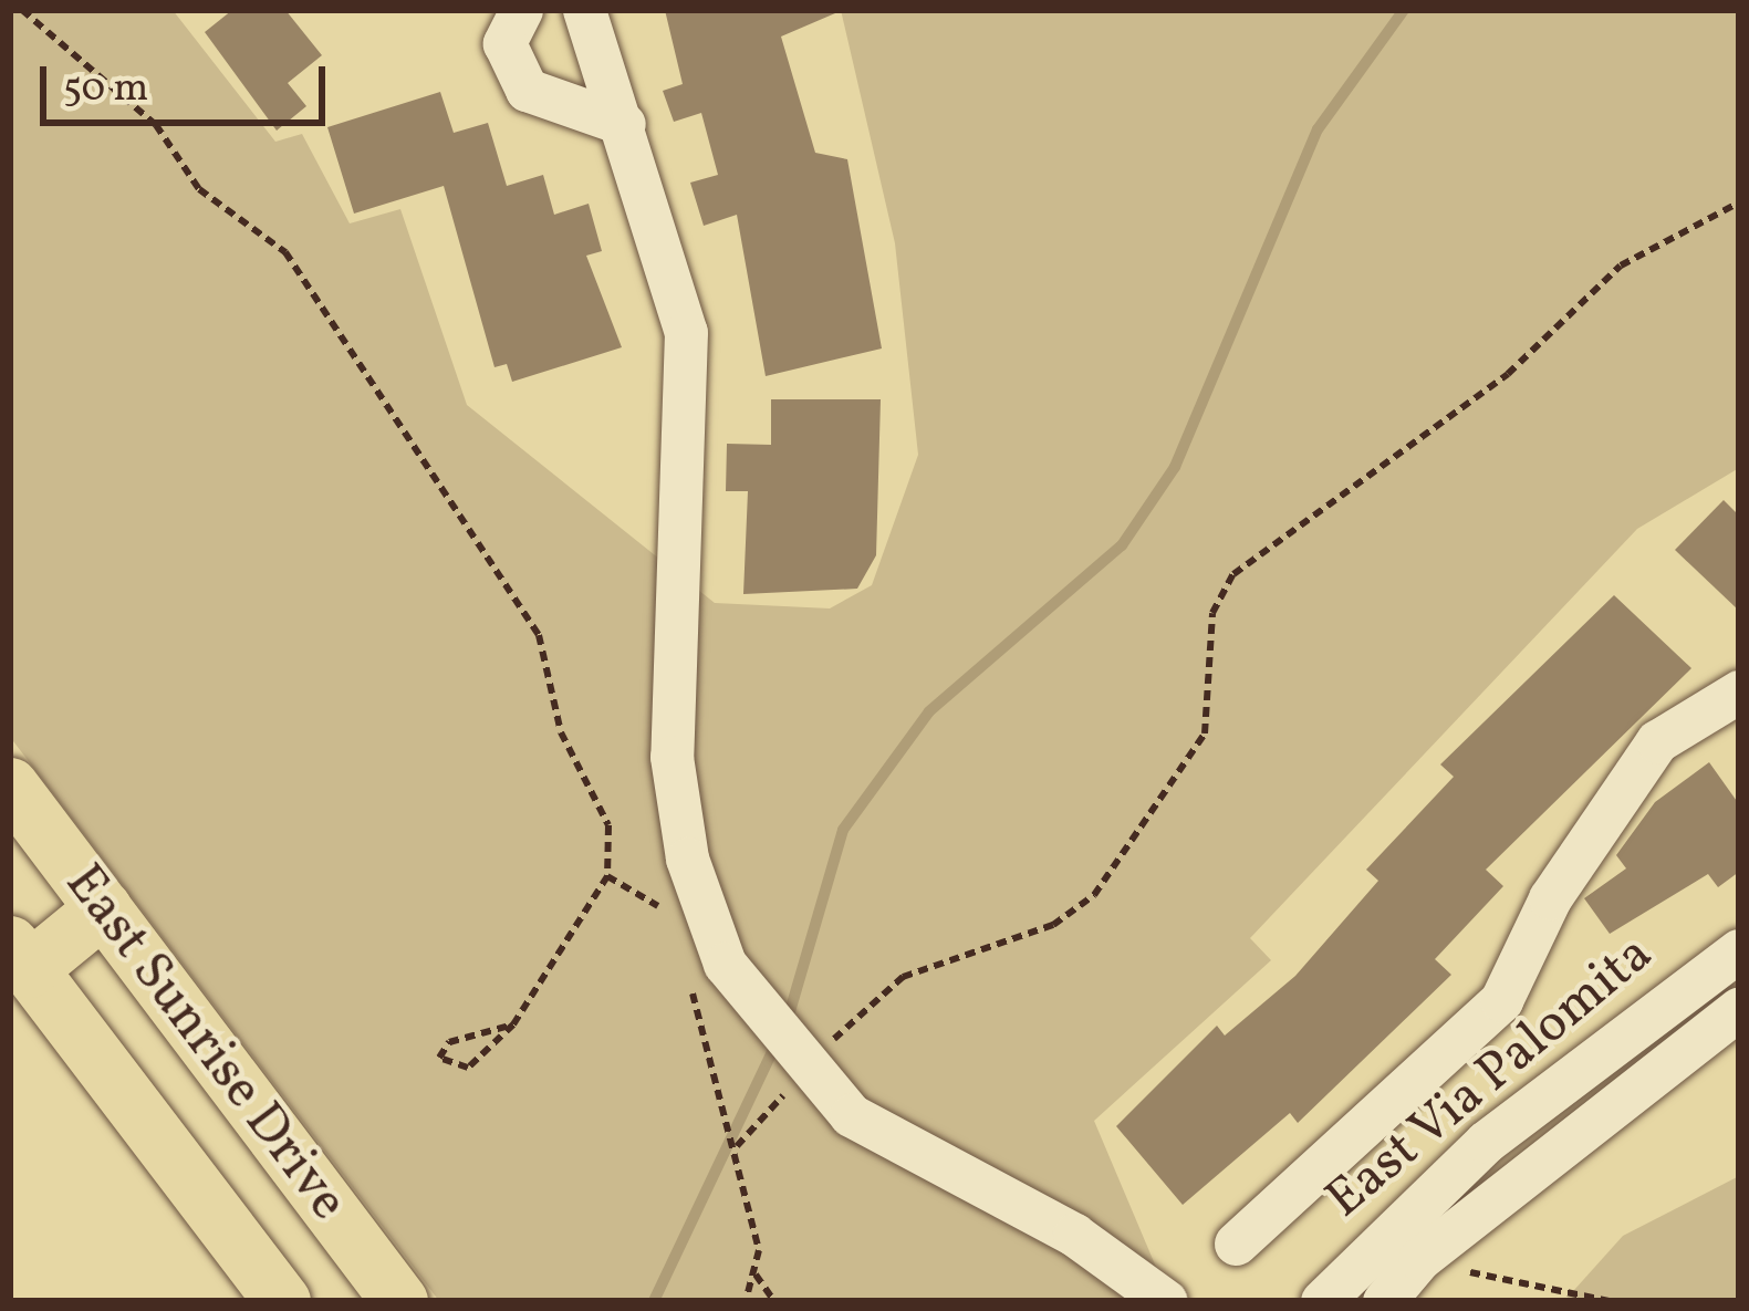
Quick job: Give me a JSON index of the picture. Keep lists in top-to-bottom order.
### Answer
{
  "streets": {
    "main road": ["East Sunrise Drive"],
    "street": ["East Via Palomita"]
  },
  "scale_bar": "50 m"
}
